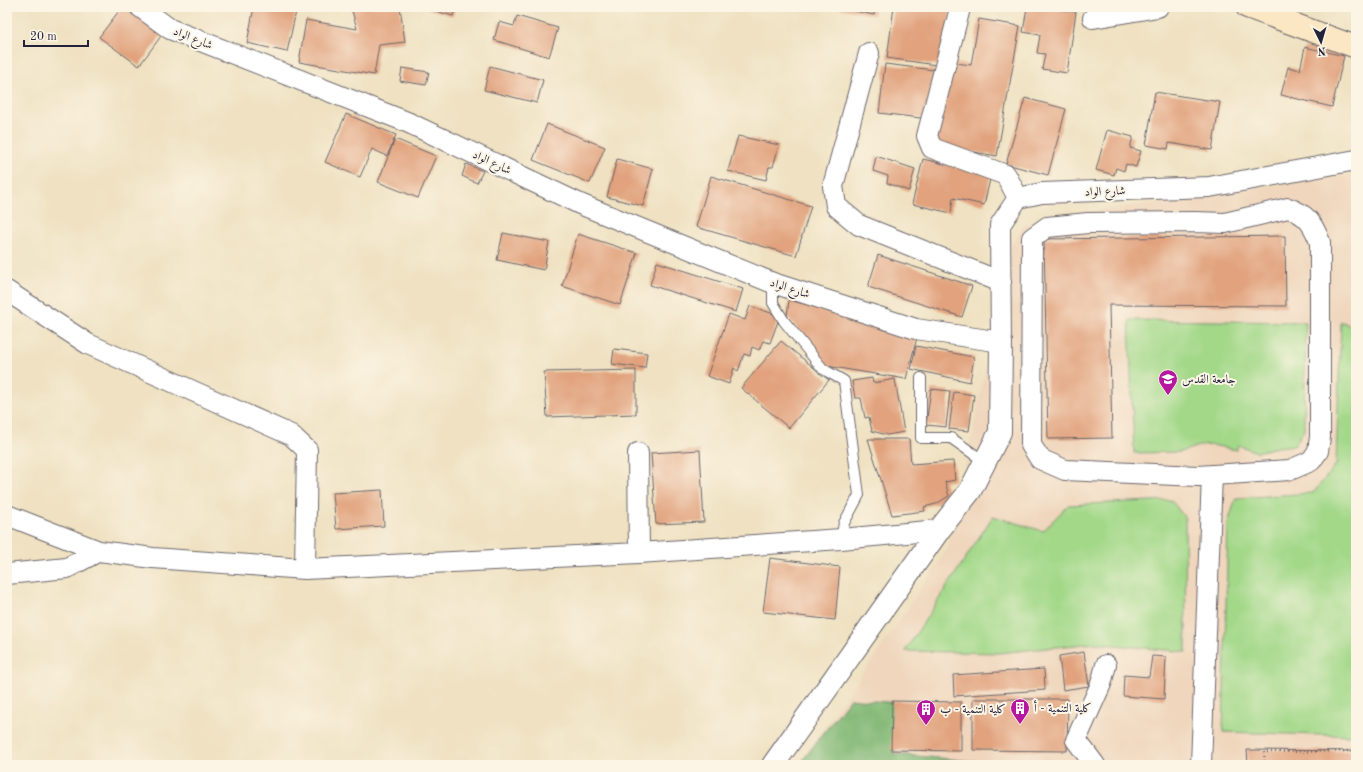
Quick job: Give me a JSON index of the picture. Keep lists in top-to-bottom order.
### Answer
{
  "streets": {
    "street": ["شارع الواد"]
  },
  "places": {
    "school or university": ["جامعة القدس"],
    "building": ["كلية التنمية - أ", "كلية التنمية - ب"]
  },
  "scale_bar": "20 m",
  "north": "bottom"
}
